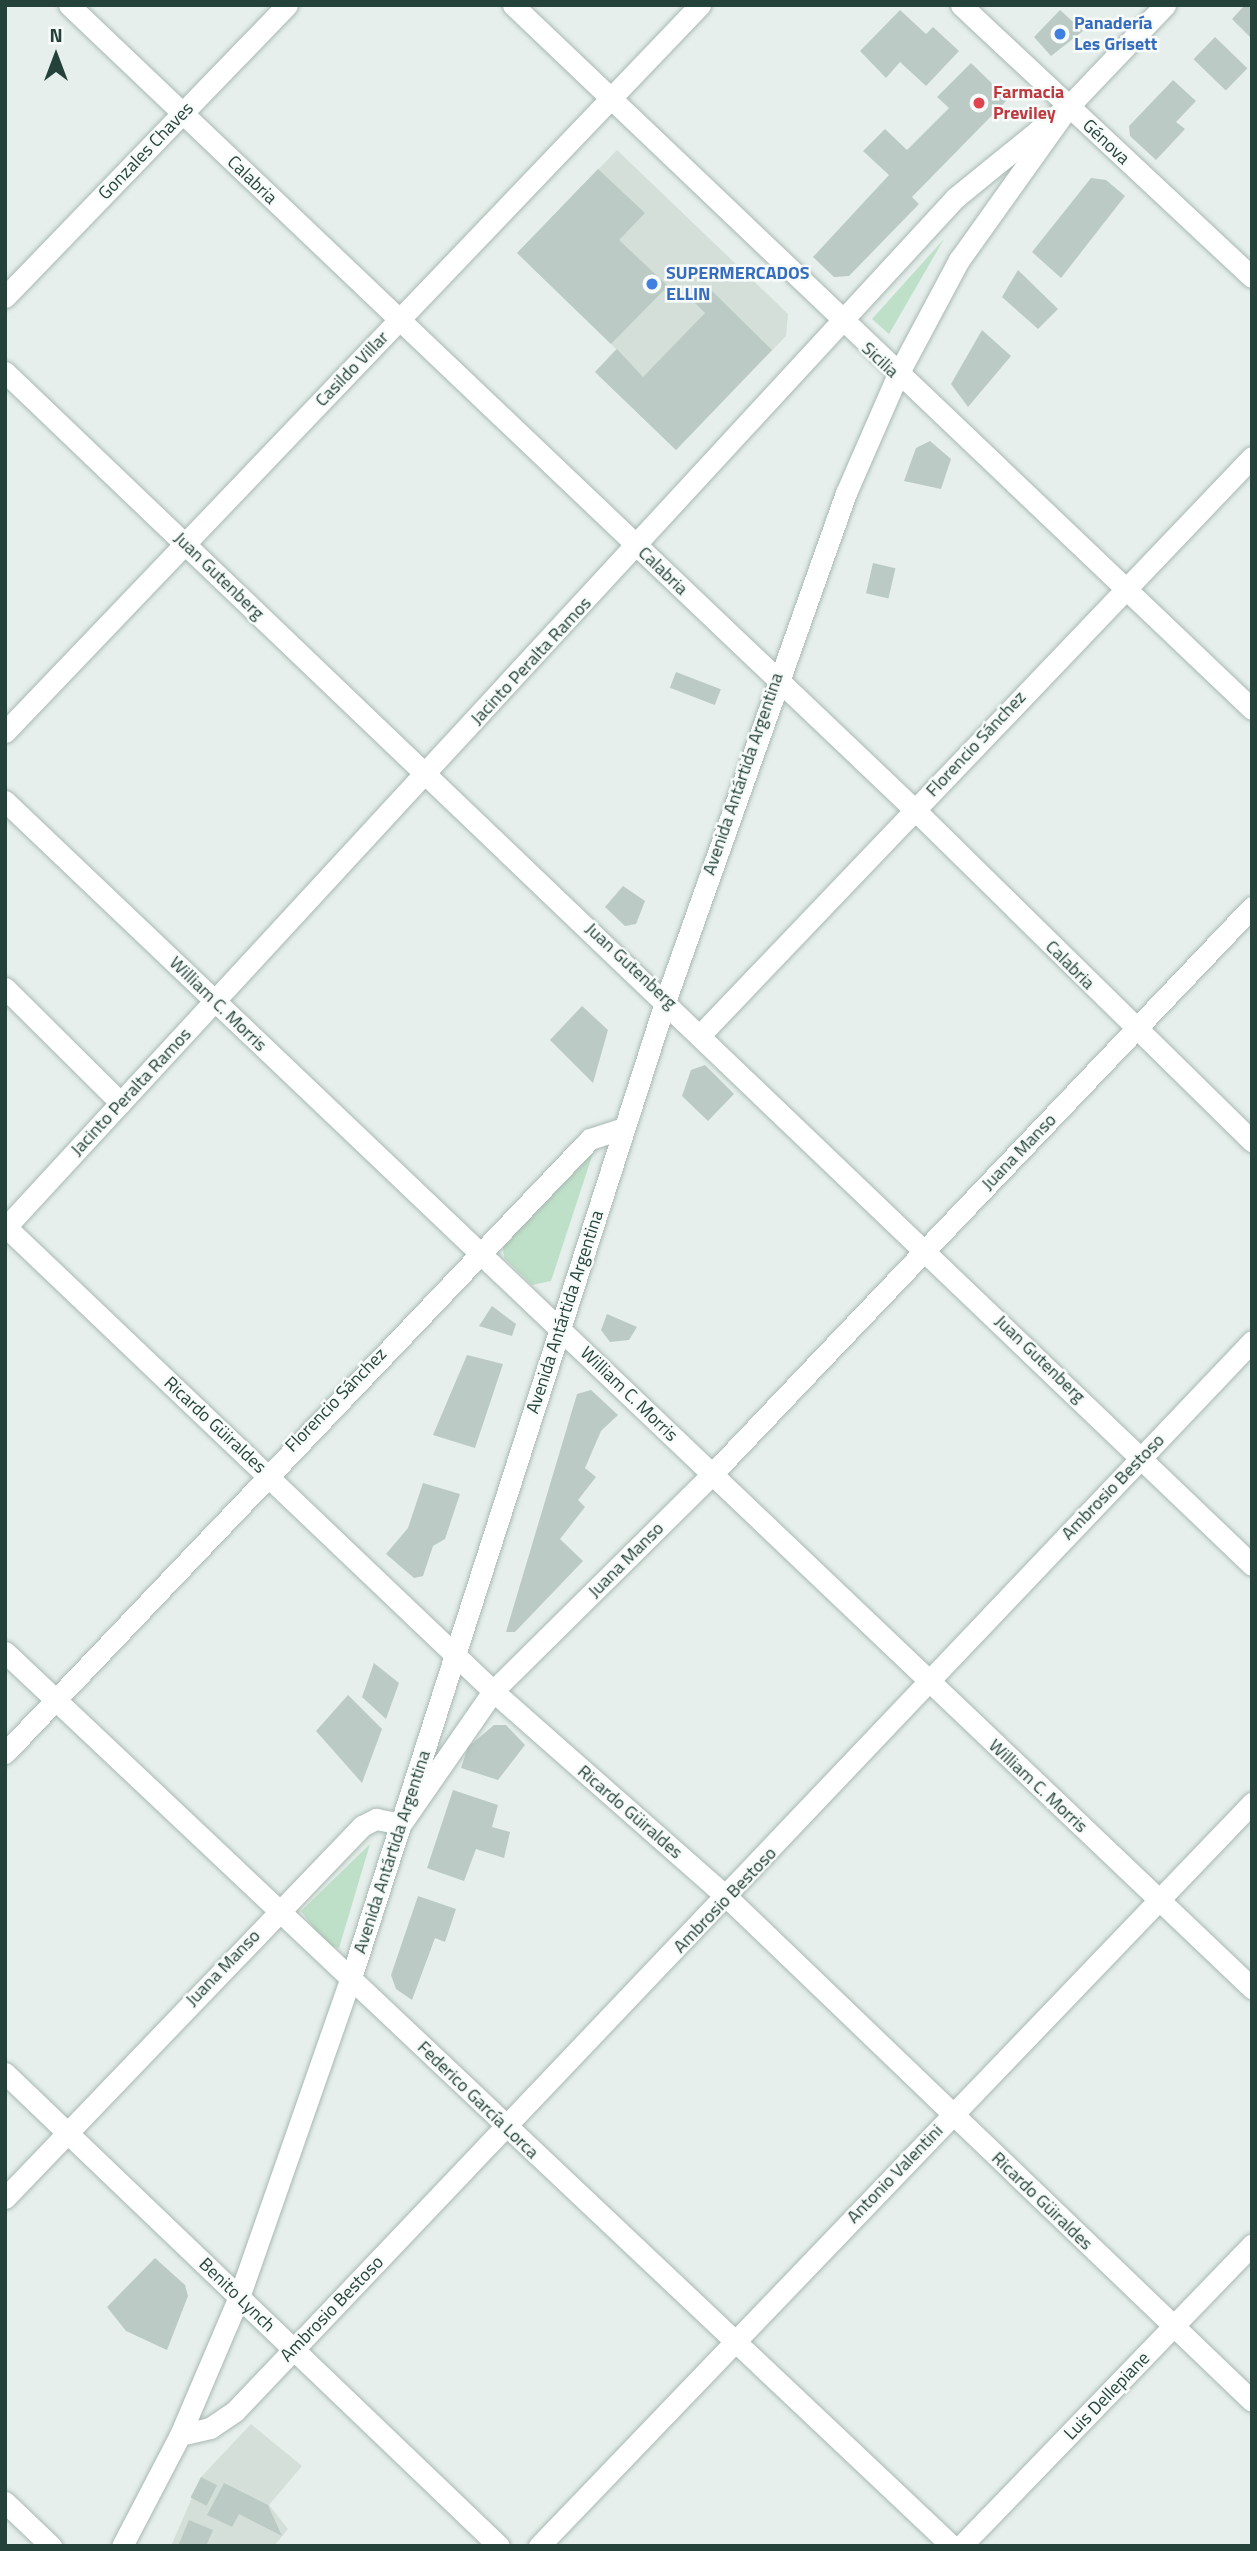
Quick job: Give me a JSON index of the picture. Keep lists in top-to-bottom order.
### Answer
{
  "streets": {
    "street": [
      "Génova",
      "Gonzales Chaves",
      "Calabria",
      "Sicilia",
      "Casildo Villar",
      "Juan Gutenberg",
      "Jacinto Peralta Ramos",
      "Florencio Sánchez",
      "Avenida Antártida Argentina",
      "William C. Morris",
      "Juana Manso",
      "Ricardo Güiraldes",
      "Ambrosio Bestoso",
      "Federico García Lorca",
      "Antonio Valentini",
      "Benito Lynch",
      "Luis Dellepiane"
    ]
  },
  "crossings": [
    ["Génova", "Jacinto Peralta Ramos"],
    ["Génova", "Avenida Antártida Argentina"],
    ["Gonzales Chaves", "Calabria"],
    ["Calabria", "Casildo Villar"],
    ["Calabria", "Jacinto Peralta Ramos"],
    ["Calabria", "Florencio Sánchez"],
    ["Calabria", "Avenida Antártida Argentina"],
    ["Calabria", "Juana Manso"],
    ["Sicilia", "Casildo Villar"],
    ["Sicilia", "Jacinto Peralta Ramos"],
    ["Sicilia", "Florencio Sánchez"],
    ["Sicilia", "Avenida Antártida Argentina"],
    ["Casildo Villar", "Juan Gutenberg"],
    ["Juan Gutenberg", "Jacinto Peralta Ramos"],
    ["Juan Gutenberg", "Florencio Sánchez"],
    ["Juan Gutenberg", "Avenida Antártida Argentina"],
    ["Juan Gutenberg", "Juana Manso"],
    ["Juan Gutenberg", "Ambrosio Bestoso"],
    ["Jacinto Peralta Ramos", "Avenida Antártida Argentina"],
    ["Jacinto Peralta Ramos", "William C. Morris"],
    ["Jacinto Peralta Ramos", "Ricardo Güiraldes"],
    ["Florencio Sánchez", "Avenida Antártida Argentina"],
    ["Florencio Sánchez", "William C. Morris"],
    ["Florencio Sánchez", "Ricardo Güiraldes"],
    ["Florencio Sánchez", "Federico García Lorca"],
    ["Avenida Antártida Argentina", "William C. Morris"],
    ["Avenida Antártida Argentina", "Juana Manso"],
    ["Avenida Antártida Argentina", "Ricardo Güiraldes"],
    ["Avenida Antártida Argentina", "Ambrosio Bestoso"],
    ["Avenida Antártida Argentina", "Federico García Lorca"],
    ["Avenida Antártida Argentina", "Benito Lynch"],
    ["William C. Morris", "Juana Manso"],
    ["William C. Morris", "Ambrosio Bestoso"],
    ["William C. Morris", "Antonio Valentini"],
    ["Juana Manso", "Ricardo Güiraldes"],
    ["Juana Manso", "Federico García Lorca"],
    ["Juana Manso", "Benito Lynch"],
    ["Ricardo Güiraldes", "Ambrosio Bestoso"],
    ["Ricardo Güiraldes", "Antonio Valentini"],
    ["Ricardo Güiraldes", "Luis Dellepiane"],
    ["Ambrosio Bestoso", "Federico García Lorca"],
    ["Ambrosio Bestoso", "Benito Lynch"],
    ["Federico García Lorca", "Antonio Valentini"]
  ],
  "places": ["Panadería Les Grisett", "Farmacia Previley", "SUPERMERCADOS ELLIN"],
  "north": "top"
}
